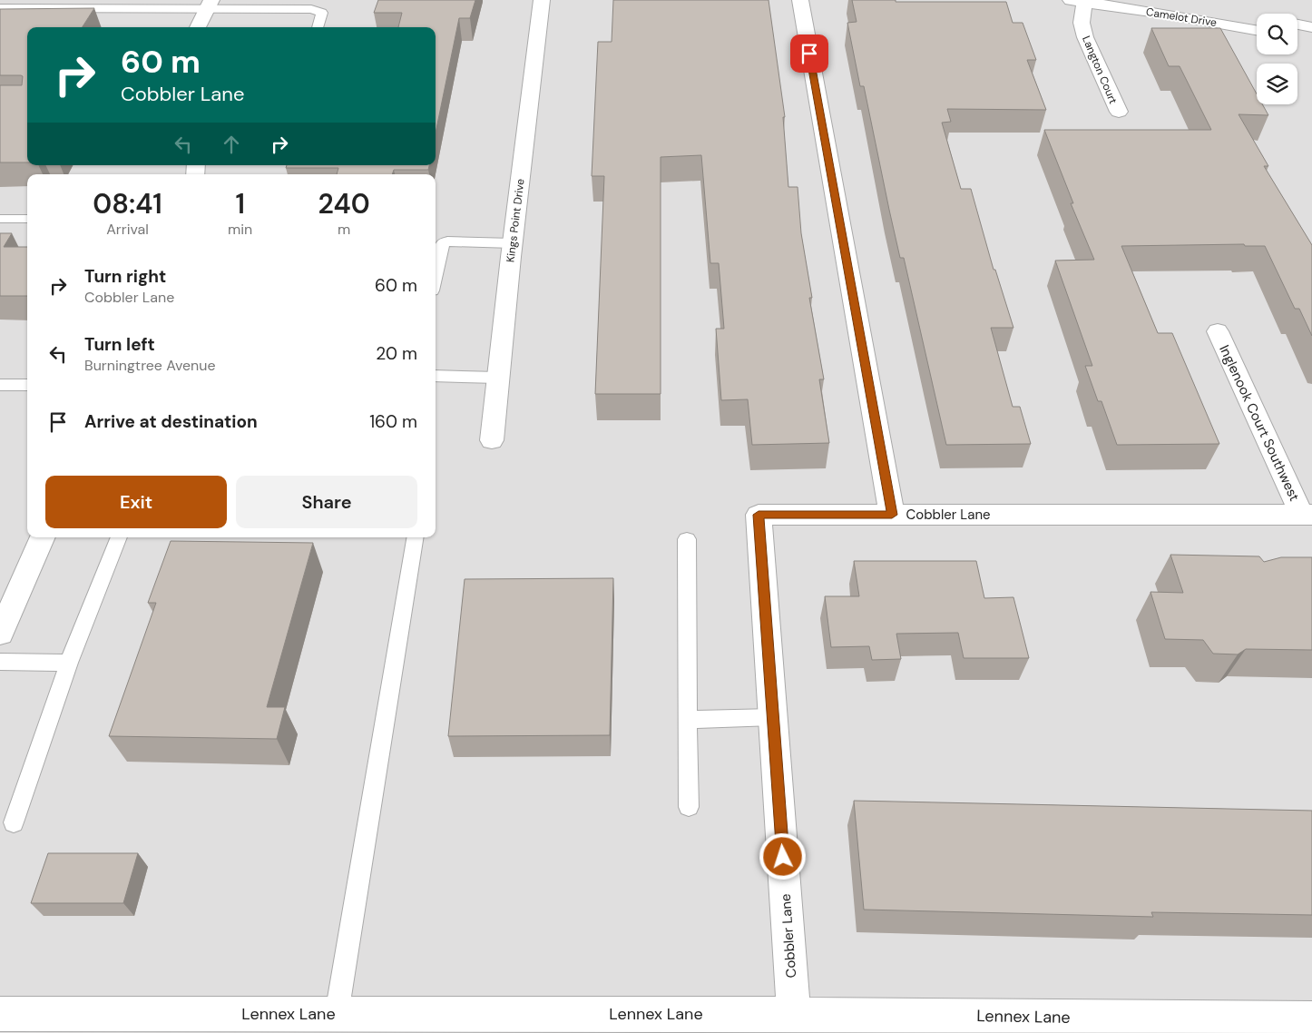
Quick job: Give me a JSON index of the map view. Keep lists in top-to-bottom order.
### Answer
{
  "streets": {
    "street": [
      "Camelot Drive",
      "Langton Court",
      "Kings Point Drive",
      "Inglenook Court Southwest",
      "Cobbler Lane",
      "Lennex Lane"
    ]
  },
  "crossings": [
    ["Camelot Drive", "Langton Court"],
    ["Inglenook Court Southwest", "Cobbler Lane"],
    ["Cobbler Lane", "Lennex Lane"]
  ],
  "page": {
    "turn": ["60 m", "Cobbler Lane"],
    "eta": [
      "08:41",
      "Arrival",
      "1",
      "min",
      "240",
      "m"
    ],
    "list": [
      {
        "name": "Turn right",
        "note": "Cobbler Lane",
        "value": "60 m"
      },
      {
        "name": "Turn left",
        "note": "Burningtree Avenue",
        "value": "20 m"
      },
      {
        "name": "Arrive at destination",
        "value": "160 m"
      }
    ],
    "buttons": ["Exit", "Share"]
  }
}
